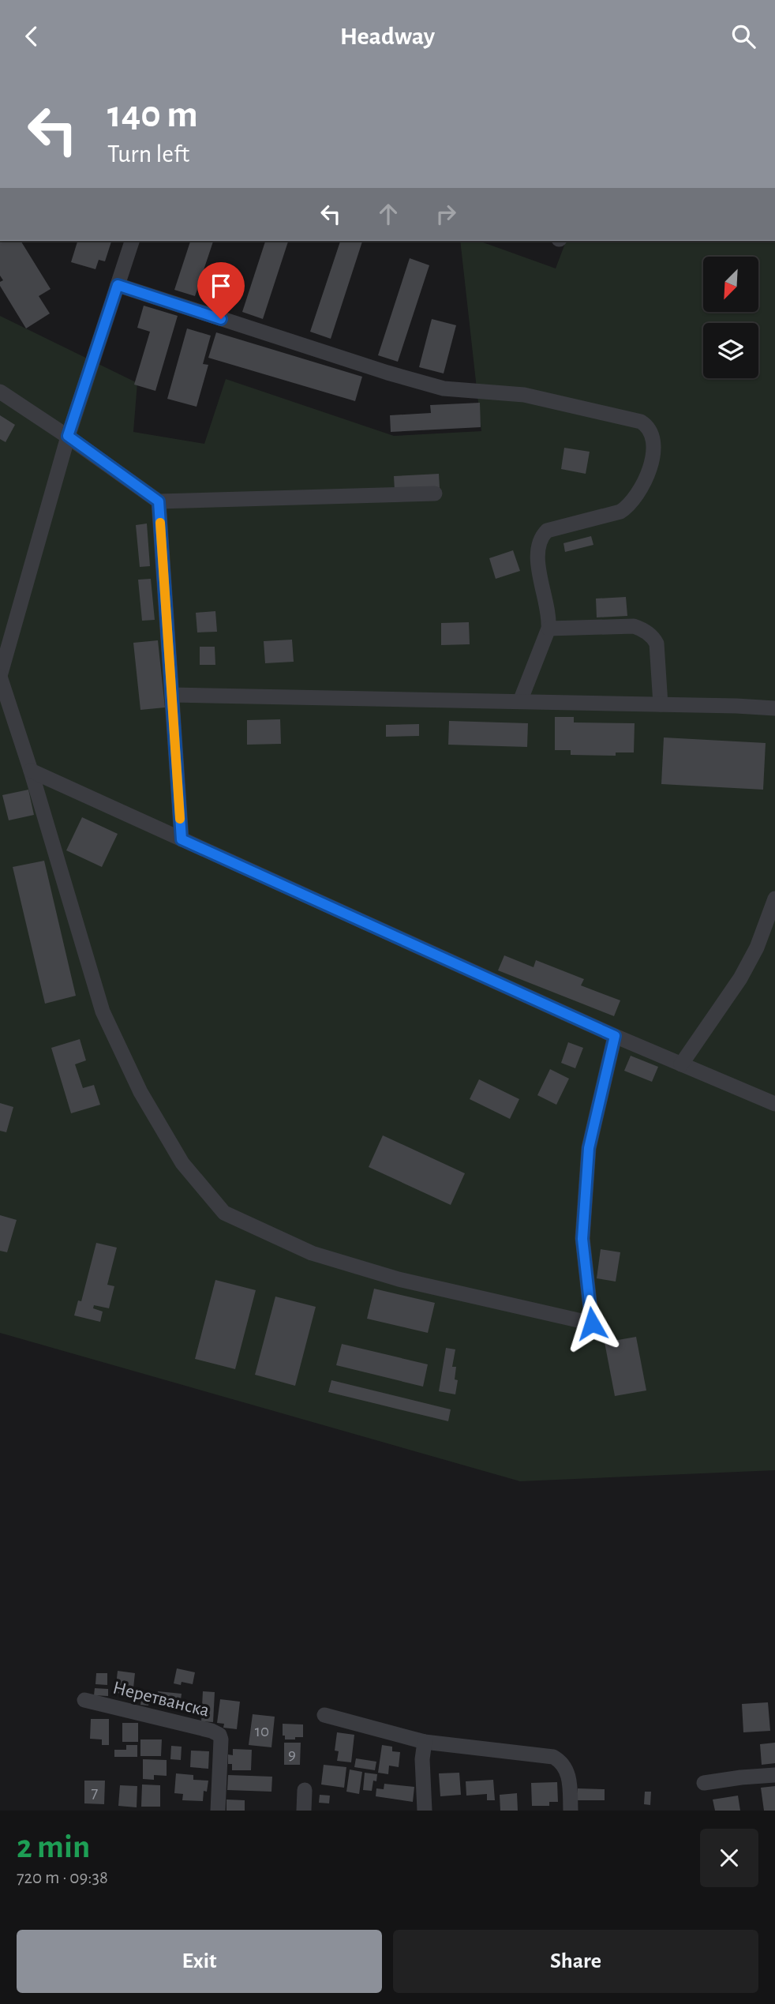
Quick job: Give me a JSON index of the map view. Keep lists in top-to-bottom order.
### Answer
{
  "streets": {
    "street": ["Неретванска"]
  },
  "house_numbers": ["10", "9", "7"],
  "north": "bottom left",
  "page": {
    "header": "Headway",
    "turn": ["140 m", "Turn left"],
    "heading": ["2 min", "720 m · 09:38"],
    "buttons": ["Exit", "Share"]
  }
}
